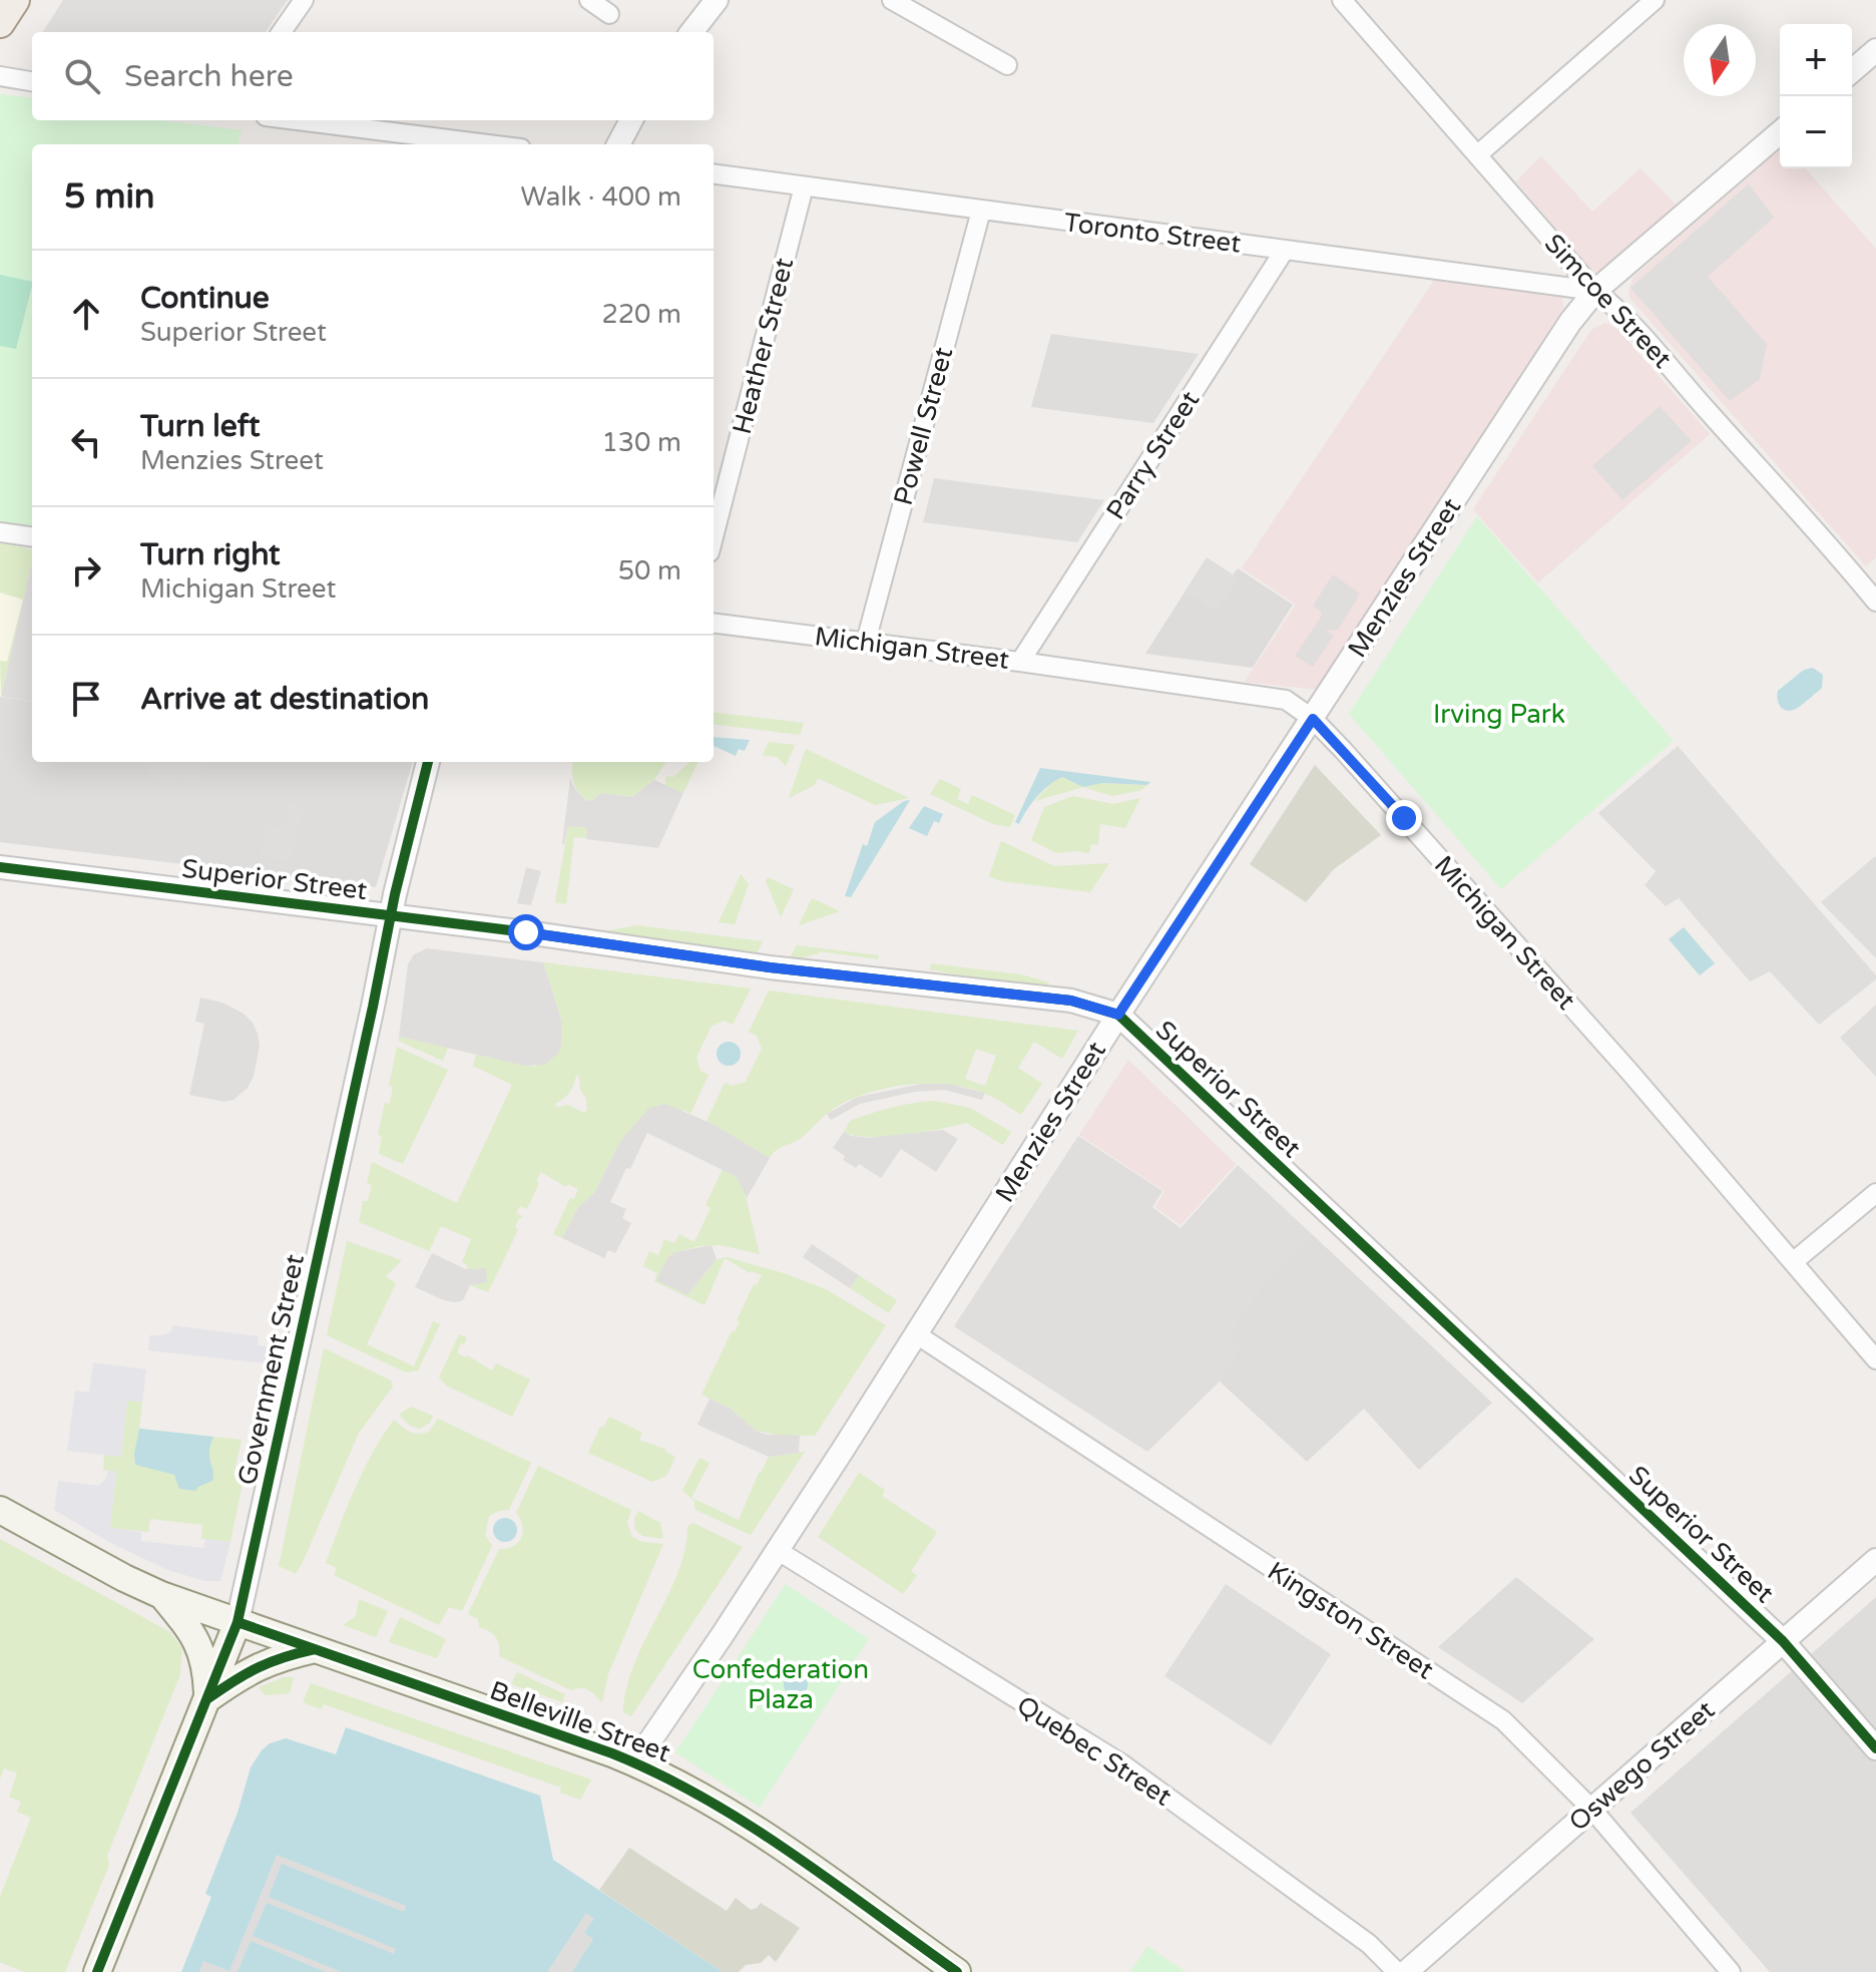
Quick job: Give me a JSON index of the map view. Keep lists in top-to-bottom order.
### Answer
{
  "streets": {
    "main road": ["Government Street", "Belleville Street"],
    "street": [
      "Toronto Street",
      "Simcoe Street",
      "Heather Street",
      "Powell Street",
      "Parry Street",
      "Menzies Street",
      "Michigan Street",
      "Superior Street",
      "Kingston Street",
      "Quebec Street",
      "Oswego Street"
    ]
  },
  "crossings": [
    ["Toronto Street", "Simcoe Street"],
    ["Toronto Street", "Heather Street"],
    ["Toronto Street", "Powell Street"],
    ["Toronto Street", "Parry Street"],
    ["Toronto Street", "Menzies Street"],
    ["Simcoe Street", "Menzies Street"],
    ["Powell Street", "Michigan Street"],
    ["Parry Street", "Michigan Street"],
    ["Menzies Street", "Michigan Street"],
    ["Menzies Street", "Superior Street"],
    ["Menzies Street", "Kingston Street"],
    ["Menzies Street", "Belleville Street"],
    ["Menzies Street", "Quebec Street"],
    ["Superior Street", "Government Street"],
    ["Superior Street", "Oswego Street"],
    ["Government Street", "Belleville Street"],
    ["Kingston Street", "Oswego Street"]
  ],
  "parks": ["Irving Park", "Confederation Plaza"],
  "north": "bottom",
  "page": {
    "map_buttons": ["+", "−"],
    "search": "Search here",
    "heading": ["5 min", "Walk · 400 m"],
    "list": [
      ["Continue", "Superior Street", "220 m"],
      ["Turn left", "Menzies Street", "130 m"],
      ["Turn right", "Michigan Street", "50 m"],
      "Arrive at destination"
    ]
  }
}
